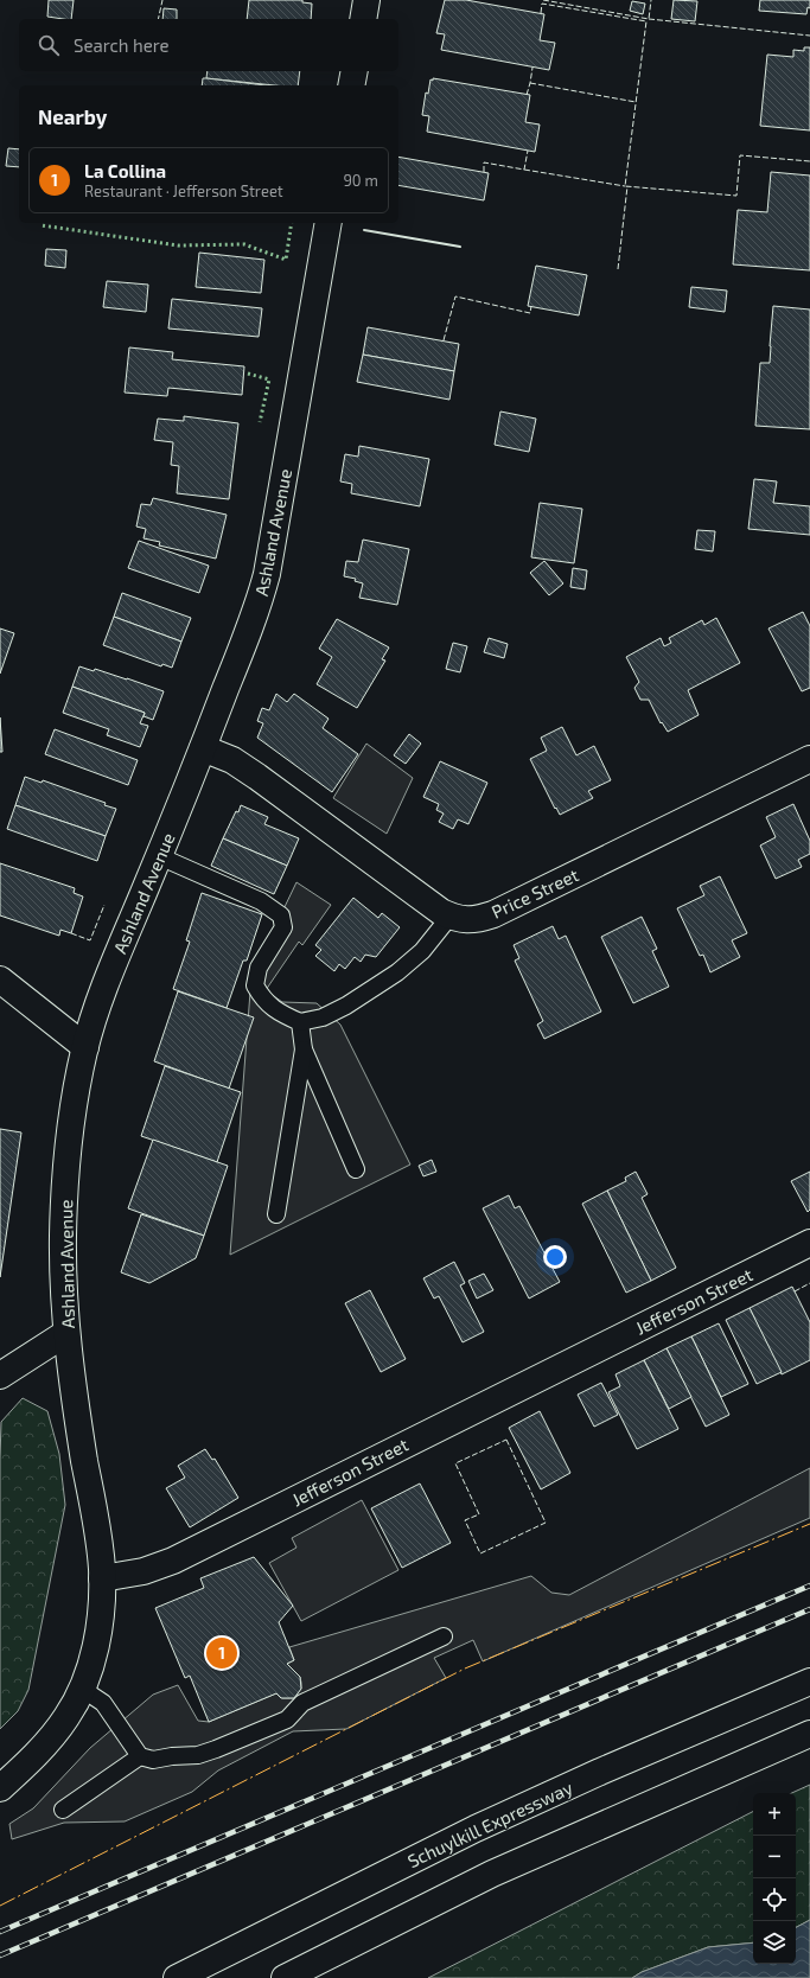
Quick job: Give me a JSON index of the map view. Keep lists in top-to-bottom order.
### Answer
{
  "streets": {
    "main road": [
      "Ashland Avenue",
      "Price Street",
      "Jefferson Street",
      "Schuylkill Expressway"
    ]
  },
  "crossings": [
    ["Ashland Avenue", "Price Street"],
    ["Ashland Avenue", "Jefferson Street"]
  ],
  "page": {
    "search": "Search here",
    "heading": "Nearby",
    "list": [
      {
        "mark": "1",
        "name": "La Collina",
        "note": "Restaurant · Jefferson Street",
        "value": "90 m"
      }
    ],
    "pins": "1",
    "map_buttons": ["+", "−"]
  }
}
